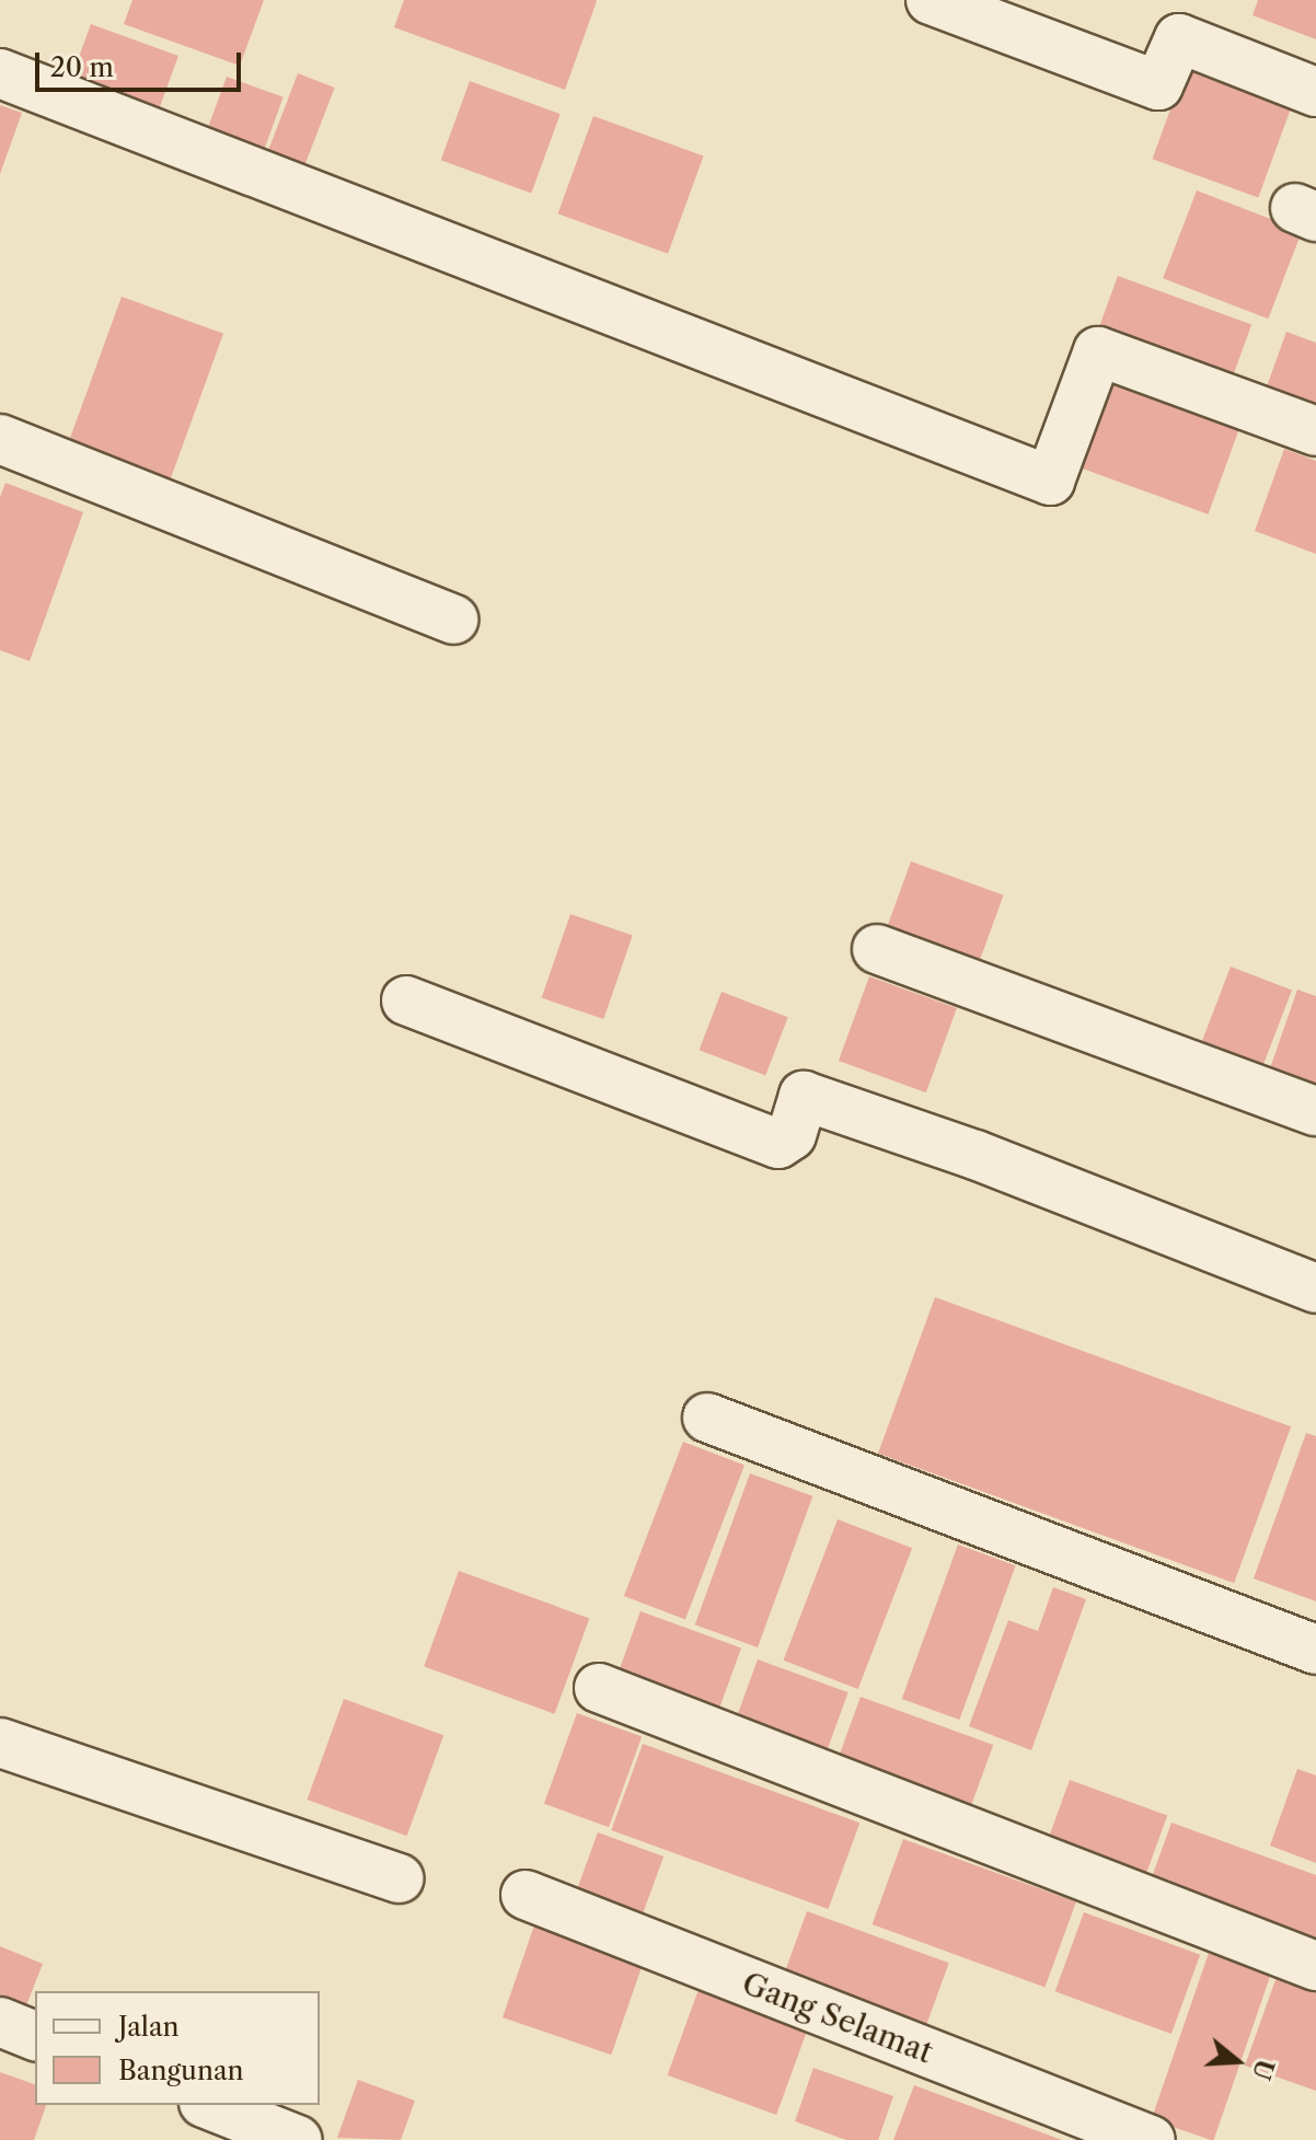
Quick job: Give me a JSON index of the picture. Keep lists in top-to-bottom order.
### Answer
{
  "streets": {
    "street": ["Gang Selamat"]
  },
  "legend": ["Jalan", "Bangunan"],
  "scale_bar": "20 m",
  "north": "right"
}
